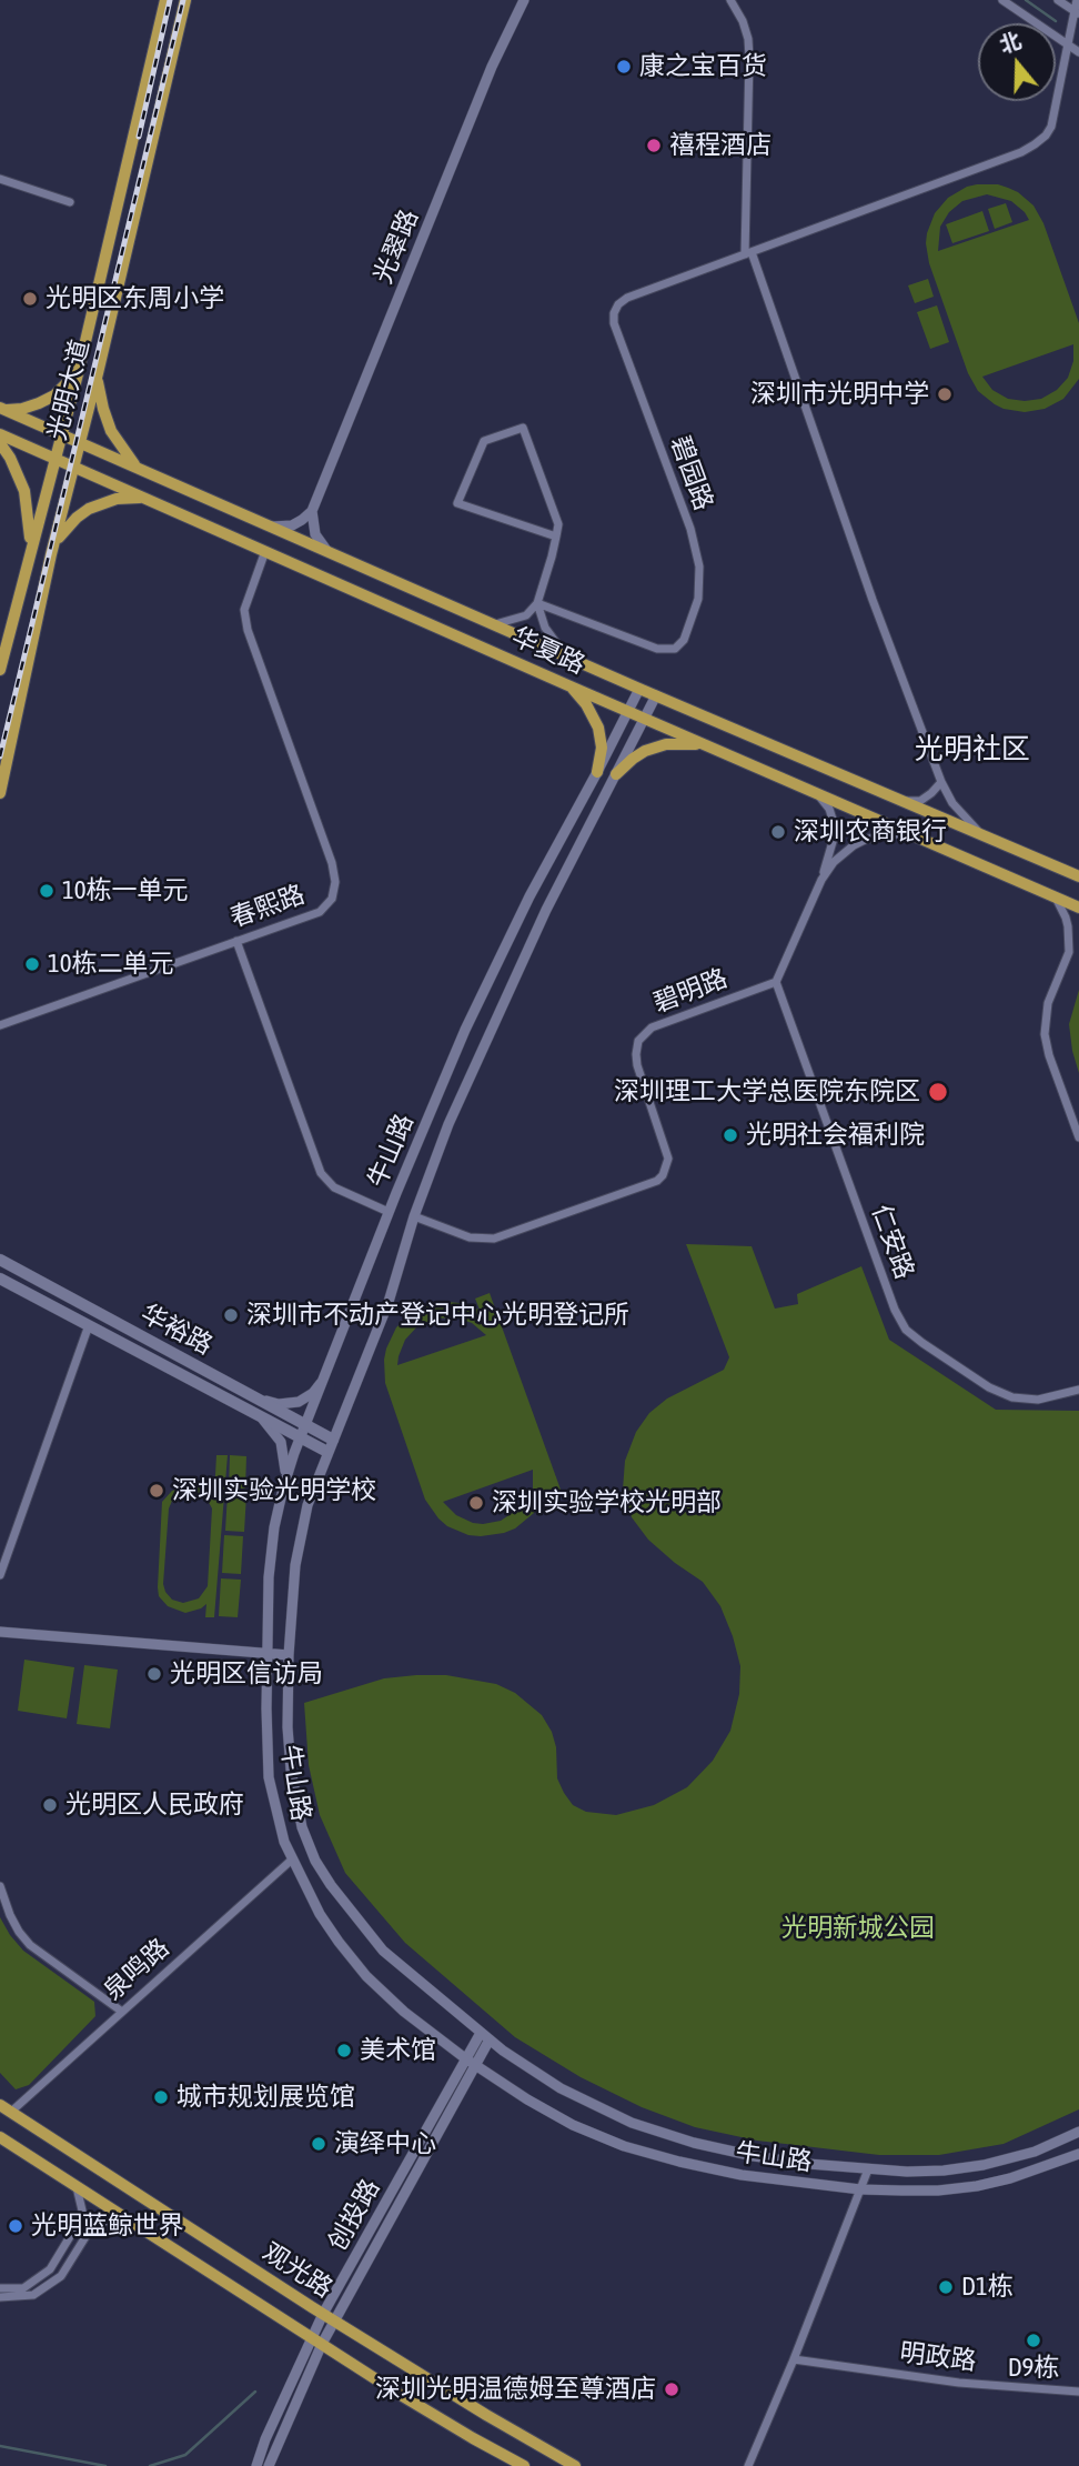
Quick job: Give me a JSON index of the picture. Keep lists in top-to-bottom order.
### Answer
{
  "streets": {
    "main road": [
      "光明大道",
      "华夏路",
      "华裕路",
      "观光路"
    ],
    "street": [
      "光翠路",
      "碧园路",
      "春熙路",
      "碧明路",
      "牛山路",
      "仁安路",
      "泉鸣路",
      "创投路",
      "明政路"
    ]
  },
  "crossings": [
    ["光明大道", "华夏路"],
    ["华夏路", "春熙路"],
    ["华夏路", "牛山路"],
    ["碧明路", "牛山路"],
    ["碧明路", "仁安路"],
    ["牛山路", "华裕路"],
    ["牛山路", "泉鸣路"],
    ["牛山路", "创投路"],
    ["泉鸣路", "观光路"],
    ["创投路", "观光路"]
  ],
  "districts": ["光明社区"],
  "parks": ["光明新城公园"],
  "places": [
    "康之宝百货",
    "禧程酒店",
    "光明区东周小学",
    "深圳市光明中学",
    "深圳农商银行",
    "10栋一单元",
    "10栋二单元",
    "深圳理工大学总医院东院区",
    "光明社会福利院",
    "深圳市不动产登记中心光明登记所",
    "深圳实验光明学校",
    "深圳实验学校光明部",
    "光明区信访局",
    "光明区人民政府",
    "美术馆",
    "城市规划展览馆",
    "演绎中心",
    "光明蓝鲸世界",
    "D1栋",
    "D9栋",
    "深圳光明温德姆至尊酒店"
  ],
  "north": "top"
}
